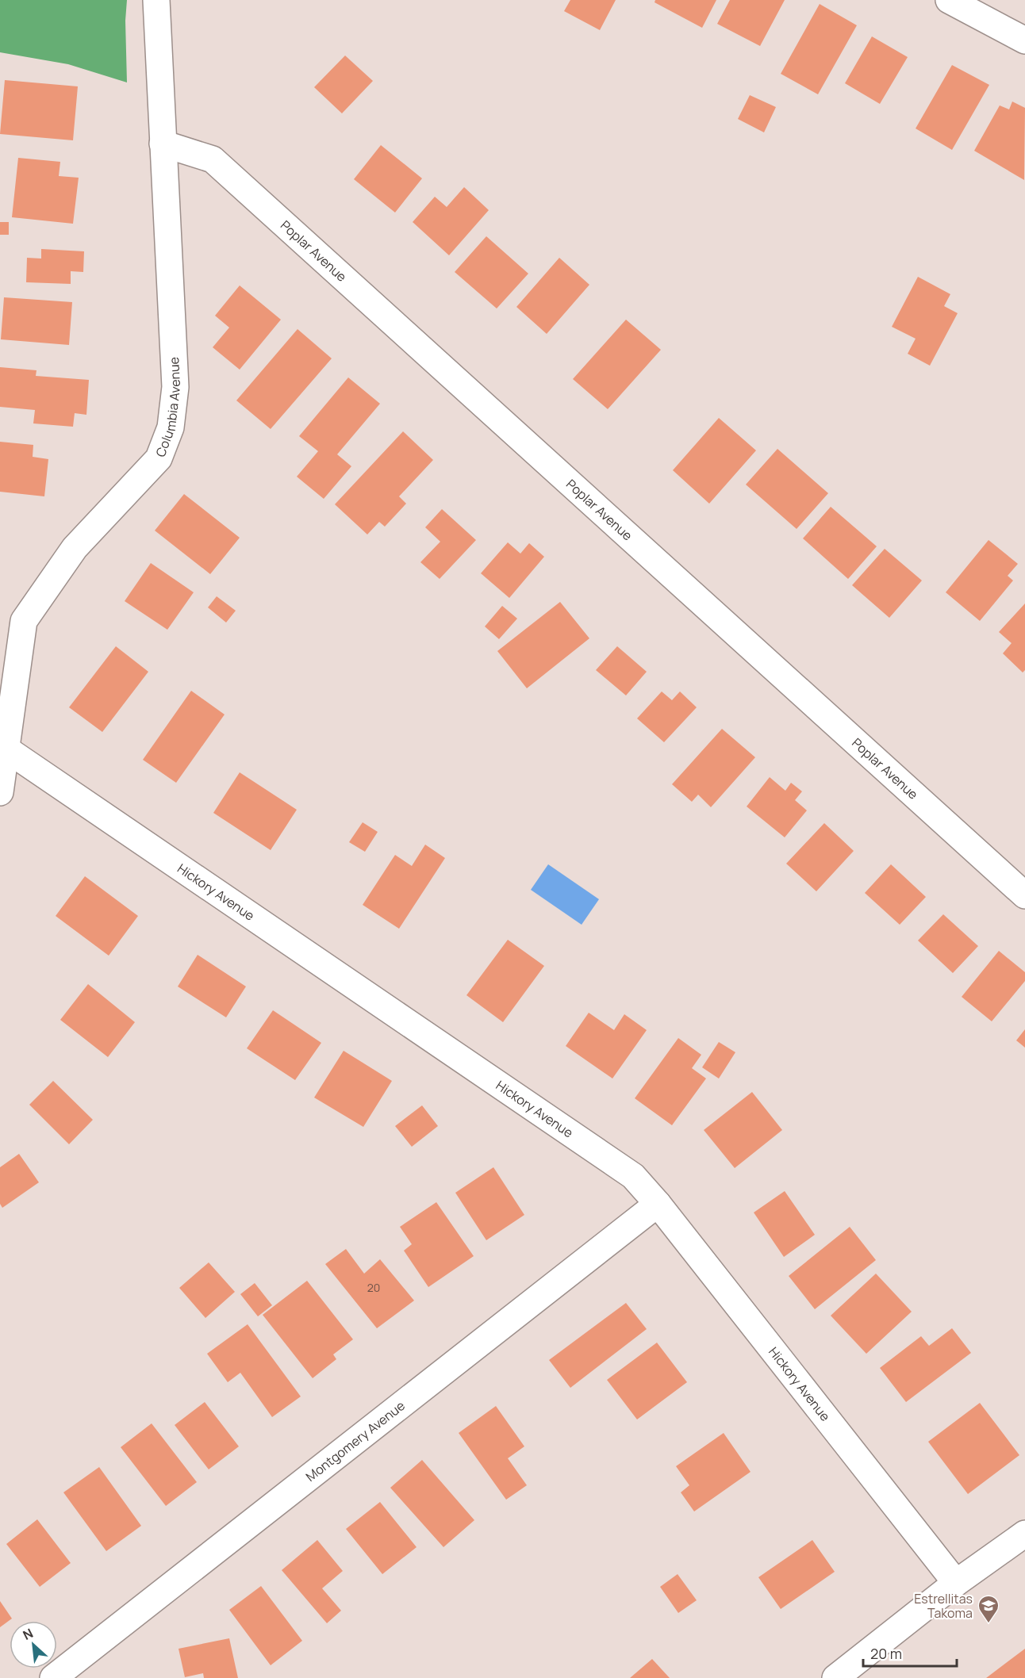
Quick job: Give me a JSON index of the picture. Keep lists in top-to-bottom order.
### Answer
{
  "streets": {
    "street": [
      "Poplar Avenue",
      "Columbia Avenue",
      "Hickory Avenue",
      "Montgomery Avenue"
    ]
  },
  "crossings": [
    ["Poplar Avenue", "Columbia Avenue"],
    ["Columbia Avenue", "Hickory Avenue"],
    ["Hickory Avenue", "Montgomery Avenue"]
  ],
  "places": {
    "school or university": ["Estrellitas Takoma"]
  },
  "house_numbers": ["20"],
  "scale_bar": "20 m",
  "north": "top left"
}
